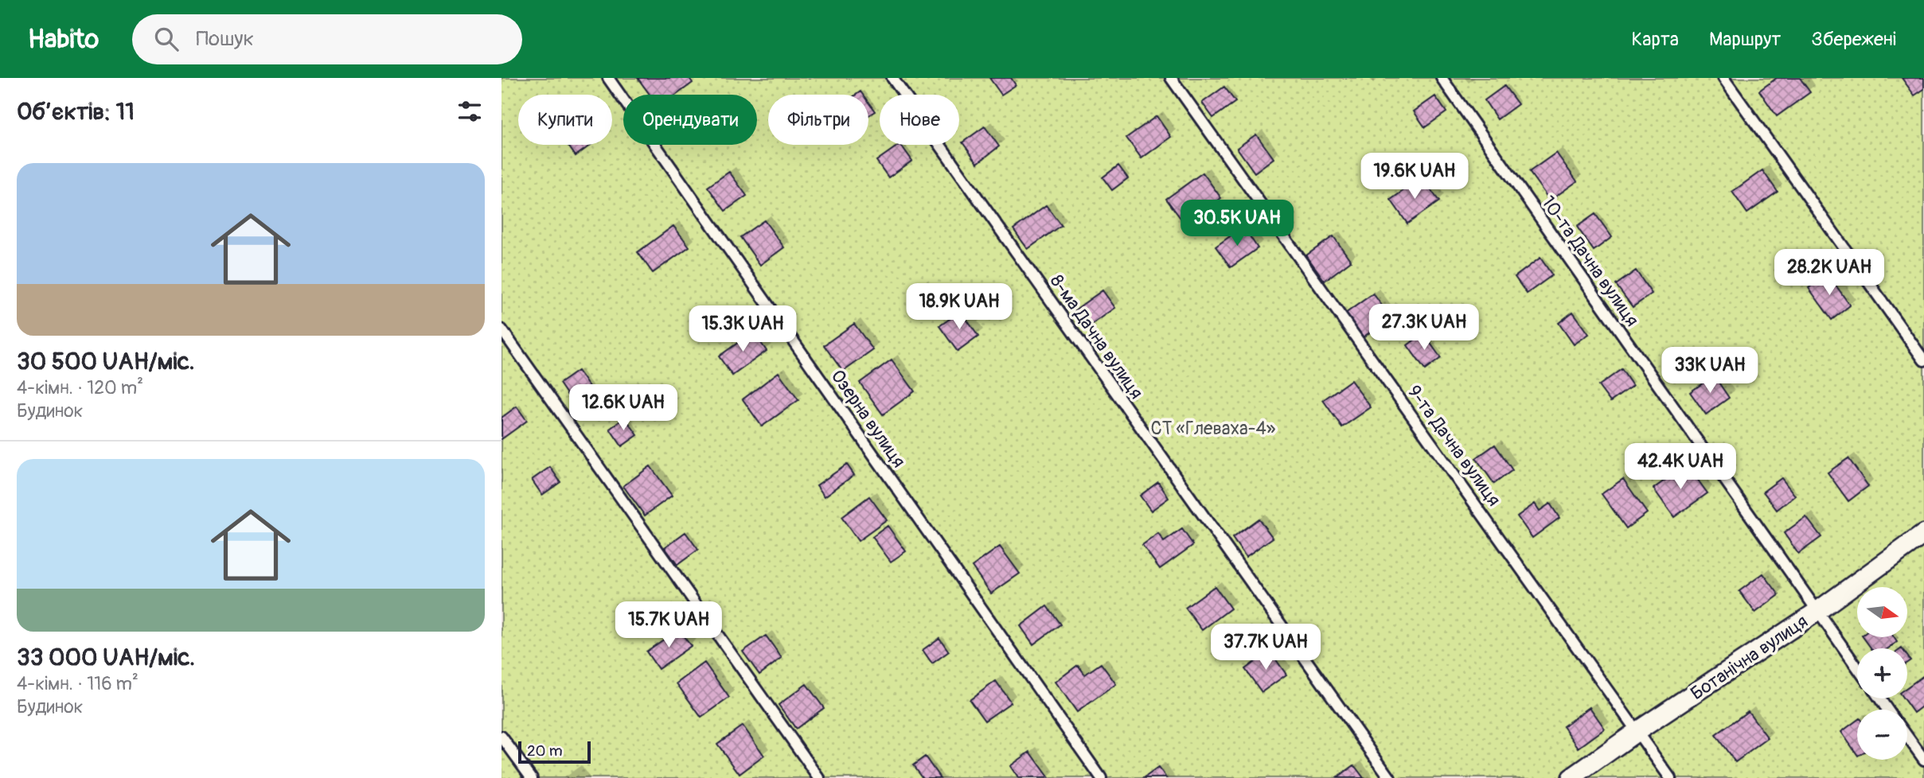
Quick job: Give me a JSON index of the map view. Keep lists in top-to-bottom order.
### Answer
{
  "streets": {
    "street": ["Ботанічна вулиця"],
    "lane": [
      "10-та Дачна вулиця",
      "8-ма Дачна вулиця",
      "Озерна вулиця",
      "9-та Дачна вулиця"
    ]
  },
  "crossings": [
    ["10-та Дачна вулиця", "Ботанічна вулиця"],
    ["9-та Дачна вулиця", "Ботанічна вулиця"]
  ],
  "parks": ["СТ «Глеваха-4»"],
  "scale_bar": "20 m",
  "north": "right",
  "page": {
    "header": "Habito",
    "search": "Пошук",
    "nav": ["Карта", "Маршрут", "Збережені"],
    "heading": "Об’єктів: 11",
    "chip": [
      "Купити",
      "Орендувати",
      "Фільтри",
      "Нове"
    ],
    "list": [
      {
        "name": "30 500 UAH/міс.",
        "note": "4-кімн. · 120 m² · Будинок"
      },
      {
        "name": "33 000 UAH/міс.",
        "note": "4-кімн. · 116 m² · Будинок"
      }
    ],
    "price": [
      "19.6K UAH",
      "30.5K UAH",
      "28.2K UAH",
      "18.9K UAH",
      "27.3K UAH",
      "15.3K UAH",
      "33K UAH",
      "12.6K UAH",
      "42.4K UAH",
      "15.7K UAH",
      "37.7K UAH"
    ],
    "map_buttons": ["+", "−"],
    "scale": "20 m"
  }
}
